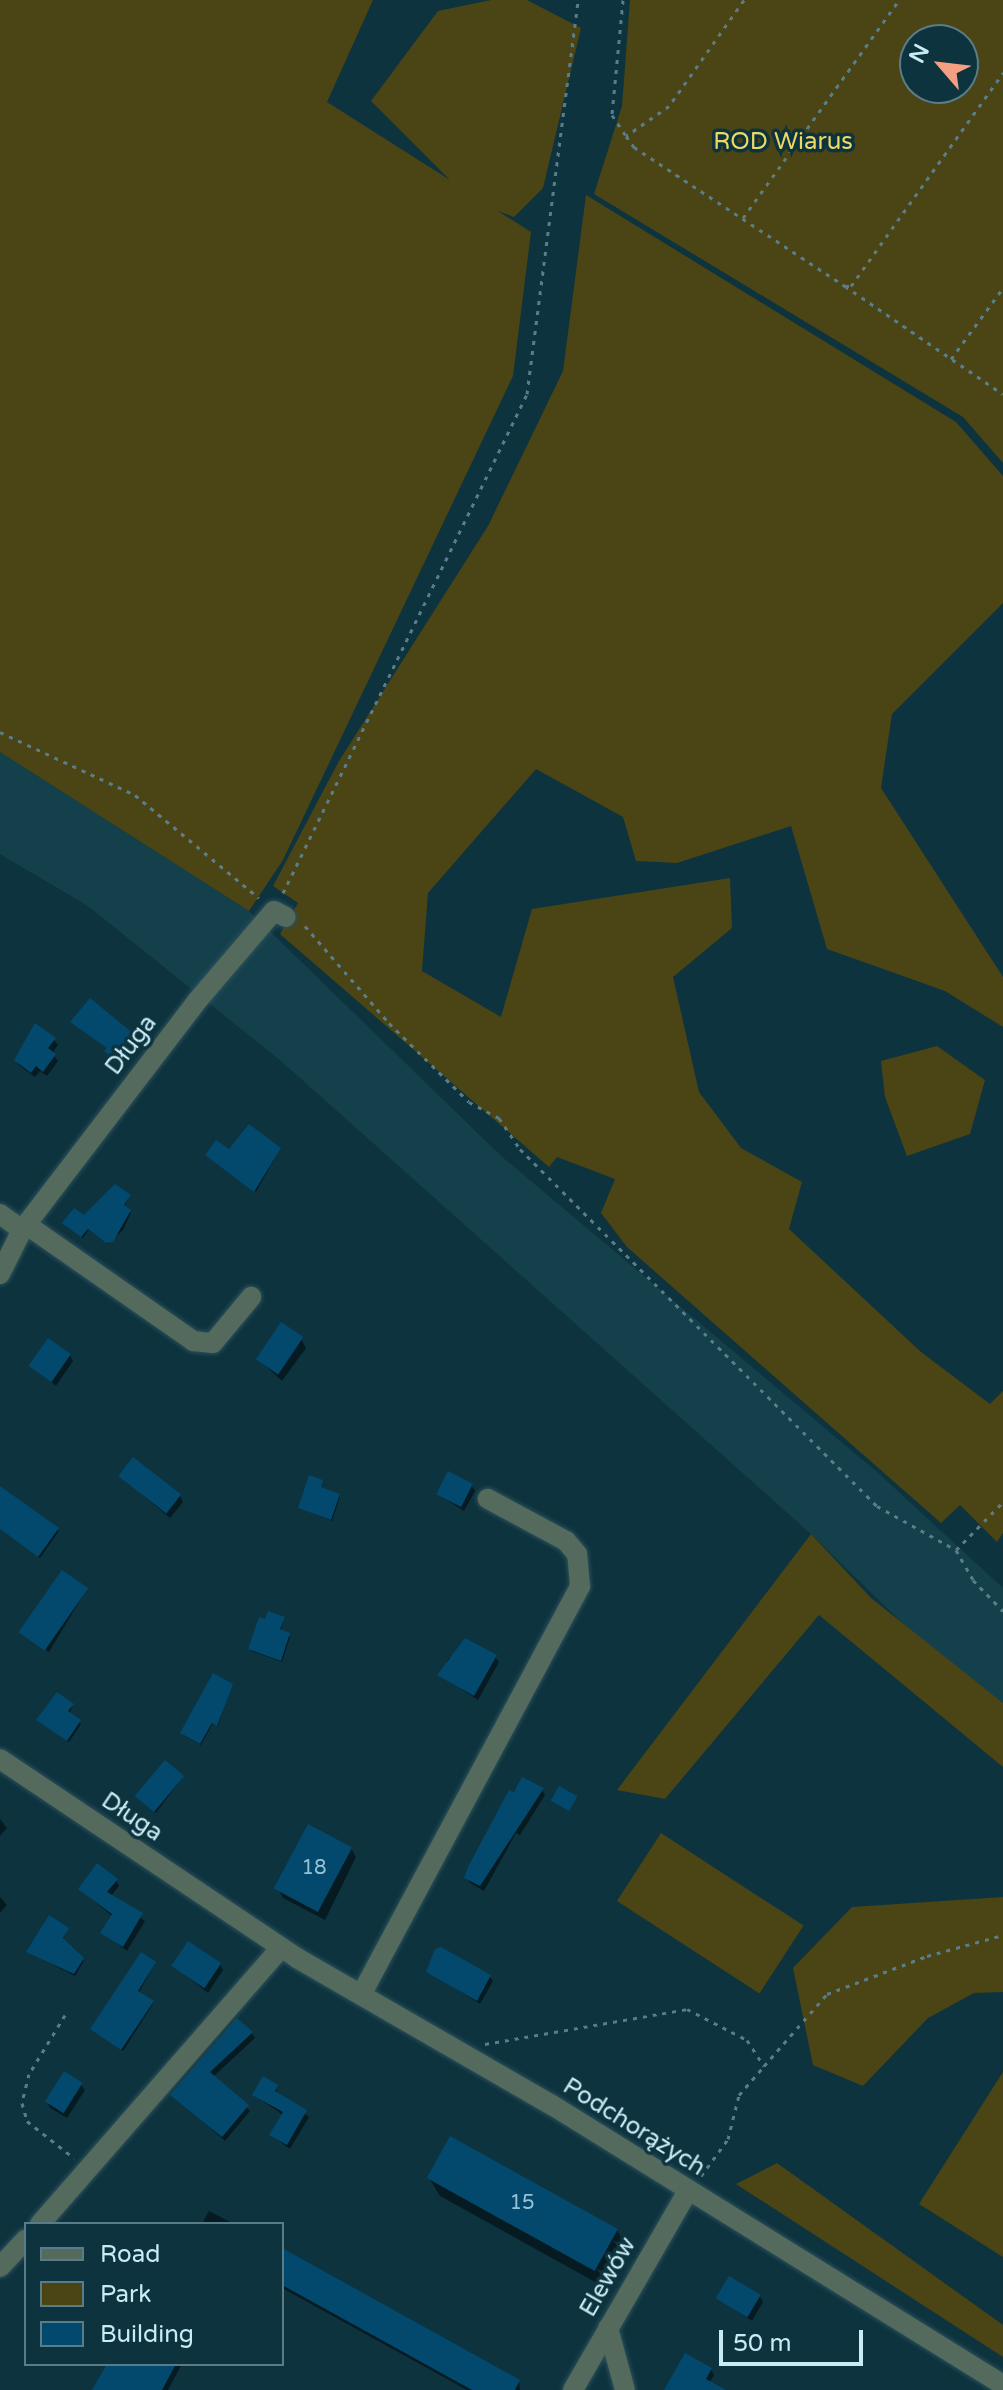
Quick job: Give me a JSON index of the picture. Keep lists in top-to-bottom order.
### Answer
{
  "streets": {
    "street": ["Długa", "Podchorążych", "Elewów"]
  },
  "crossings": [
    ["Długa", "Podchorążych"],
    ["Podchorążych", "Elewów"]
  ],
  "parks": ["ROD Wiarus"],
  "house_numbers": ["18", "15"],
  "legend": ["Road", "Park", "Building"],
  "scale_bar": "50 m",
  "north": "top left"
}
